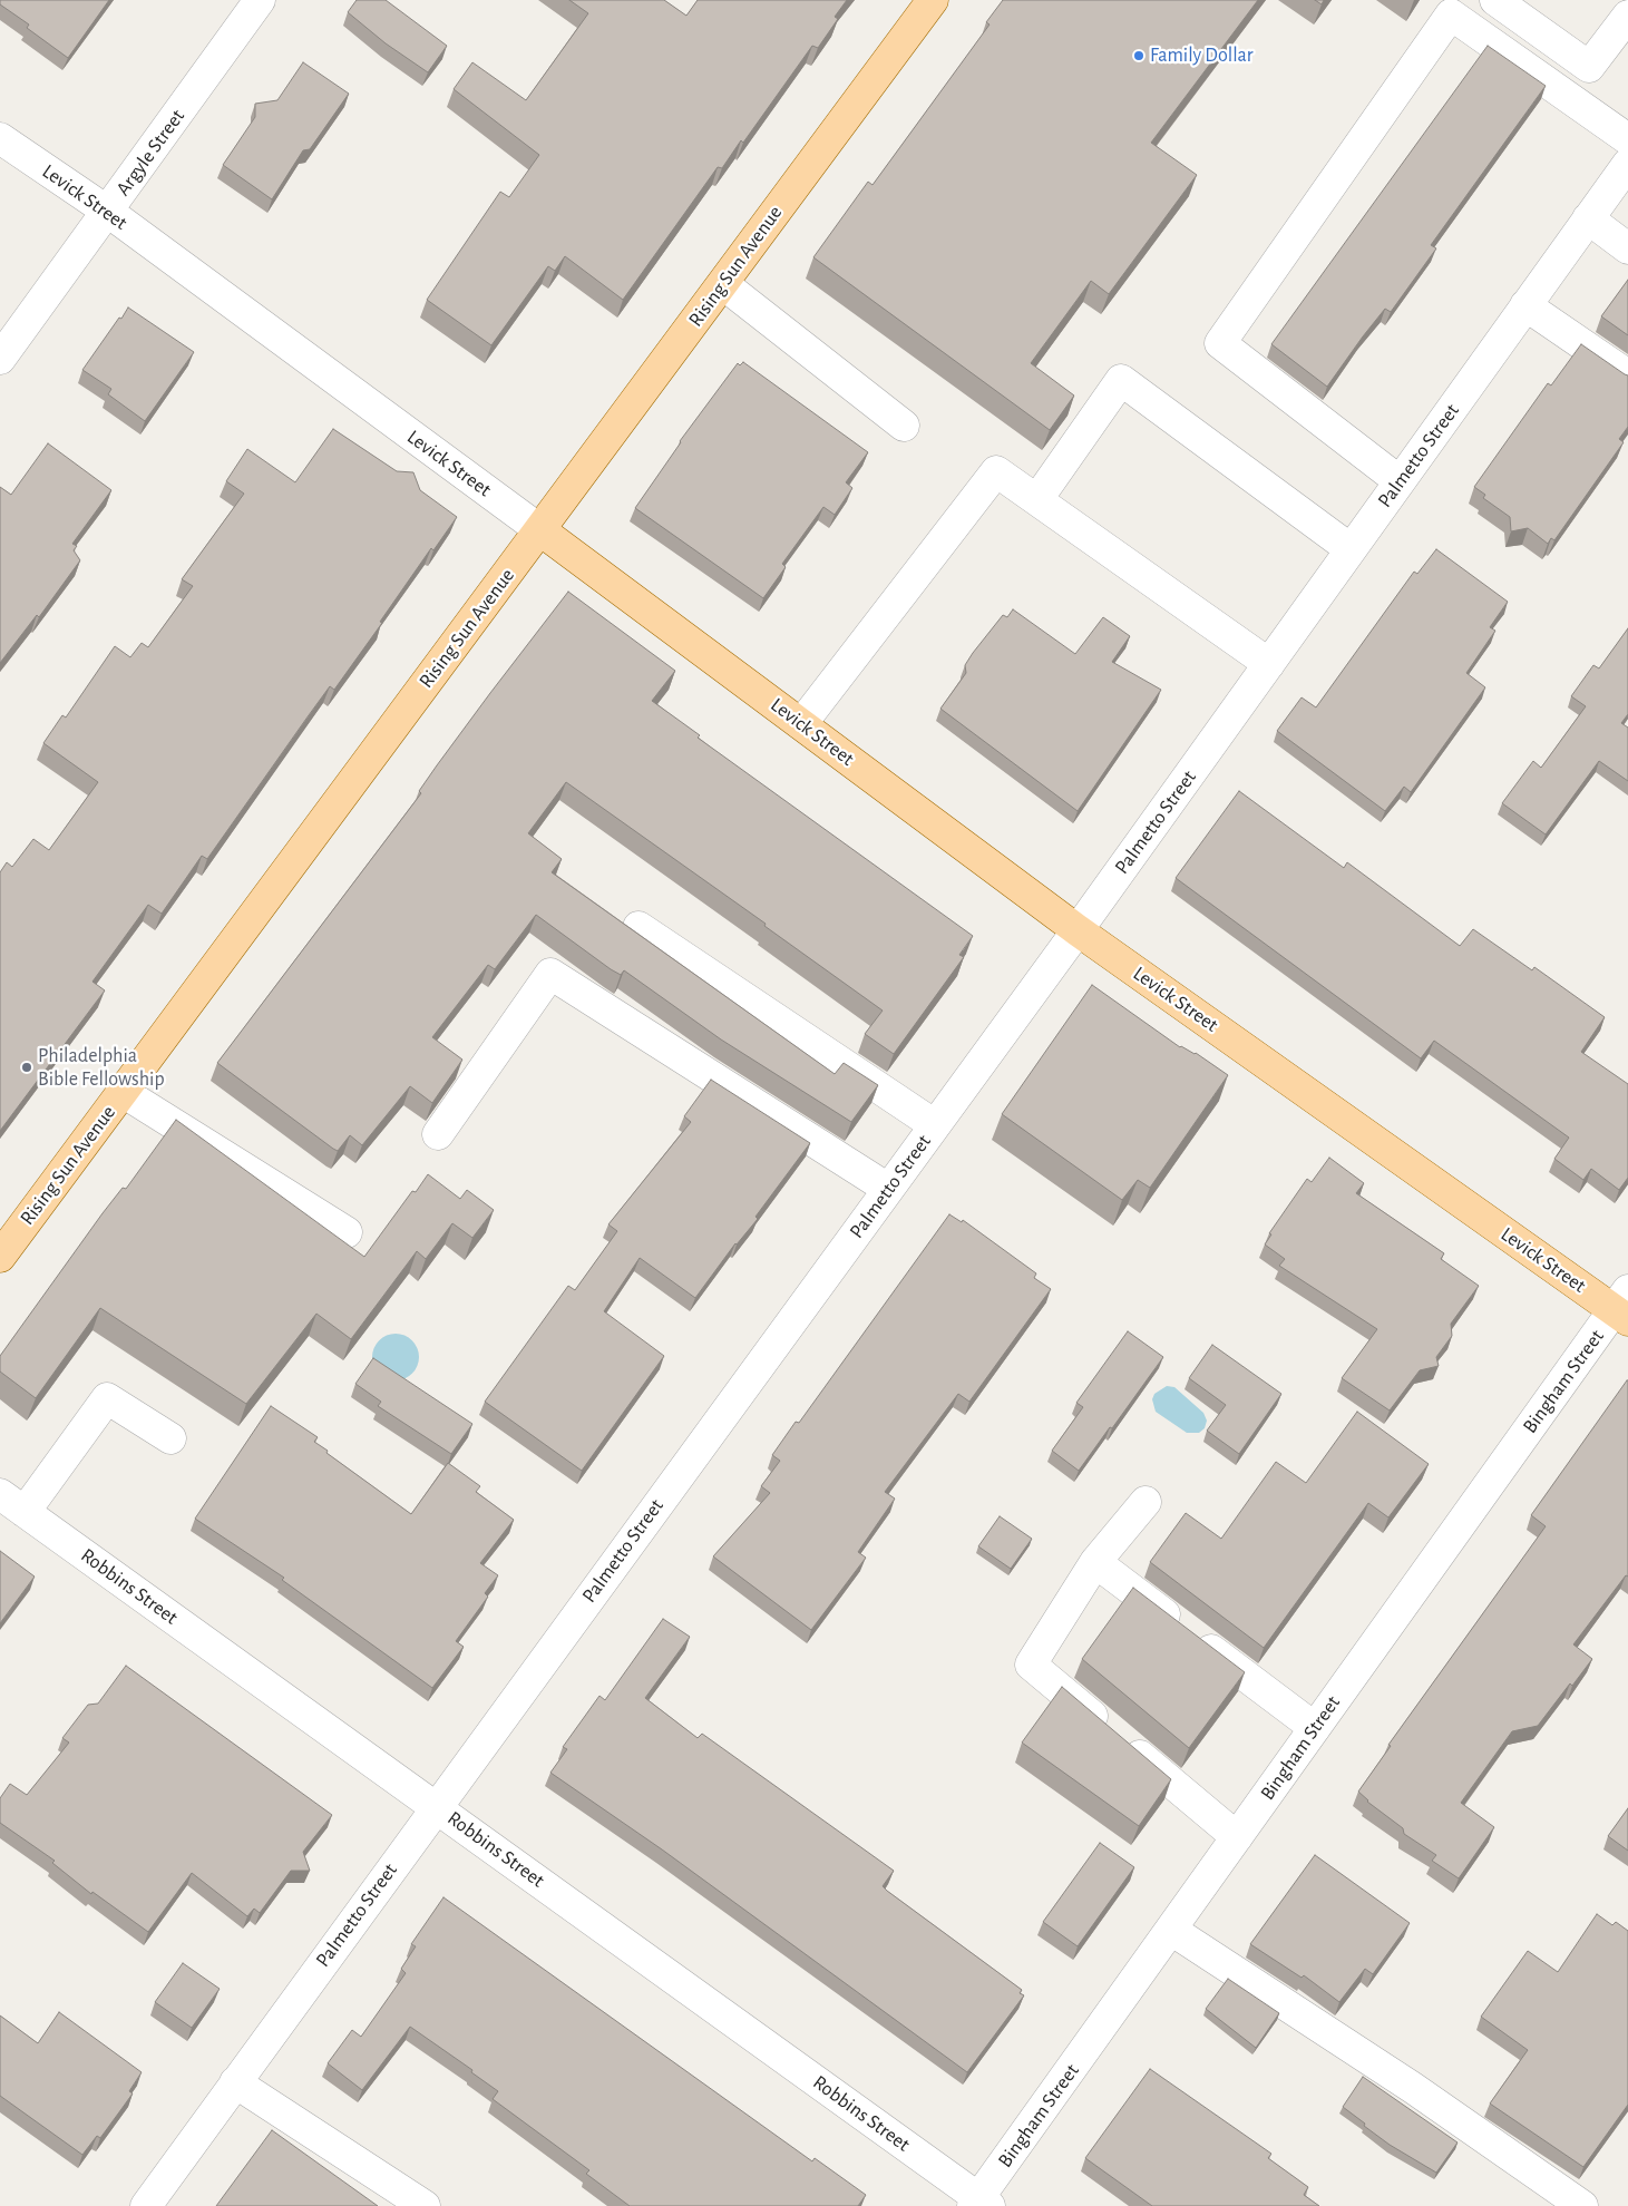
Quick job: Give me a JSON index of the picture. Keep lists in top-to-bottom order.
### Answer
{
  "streets": {
    "main road": ["Levick Street", "Rising Sun Avenue"],
    "street": [
      "Argyle Street",
      "Palmetto Street",
      "Bingham Street",
      "Robbins Street"
    ]
  },
  "crossings": [
    ["Argyle Street", "Levick Street"],
    ["Levick Street", "Rising Sun Avenue"],
    ["Levick Street", "Palmetto Street"],
    ["Levick Street", "Bingham Street"],
    ["Palmetto Street", "Robbins Street"],
    ["Bingham Street", "Robbins Street"]
  ],
  "places": ["Family Dollar", "Philadelphia Bible Fellowship"]
}
